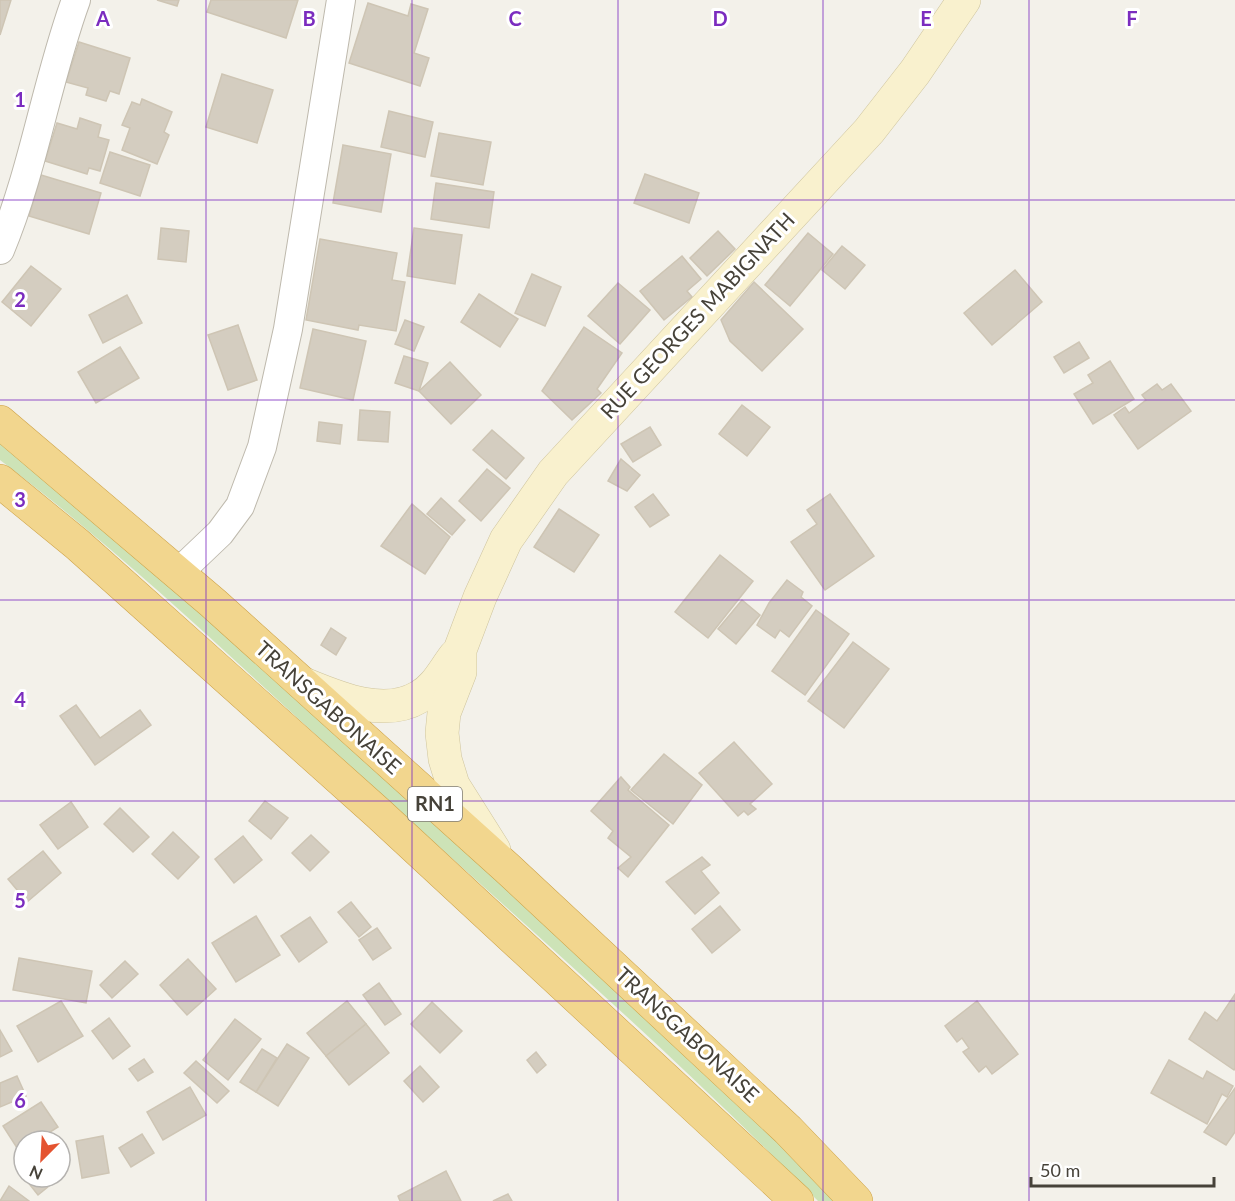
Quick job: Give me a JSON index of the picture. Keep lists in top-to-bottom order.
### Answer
{
  "streets": {
    "highway": ["TRANSGABONAISE", "RN1"],
    "main road": ["RUE GEORGES MABIGNATH"]
  },
  "scale_bar": "50 m",
  "north": "bottom left",
  "grid": {
    "columns": [
      "A",
      "B",
      "C",
      "D",
      "E",
      "F"
    ],
    "rows": [
      "1",
      "2",
      "3",
      "4",
      "5",
      "6"
    ]
  }
}
